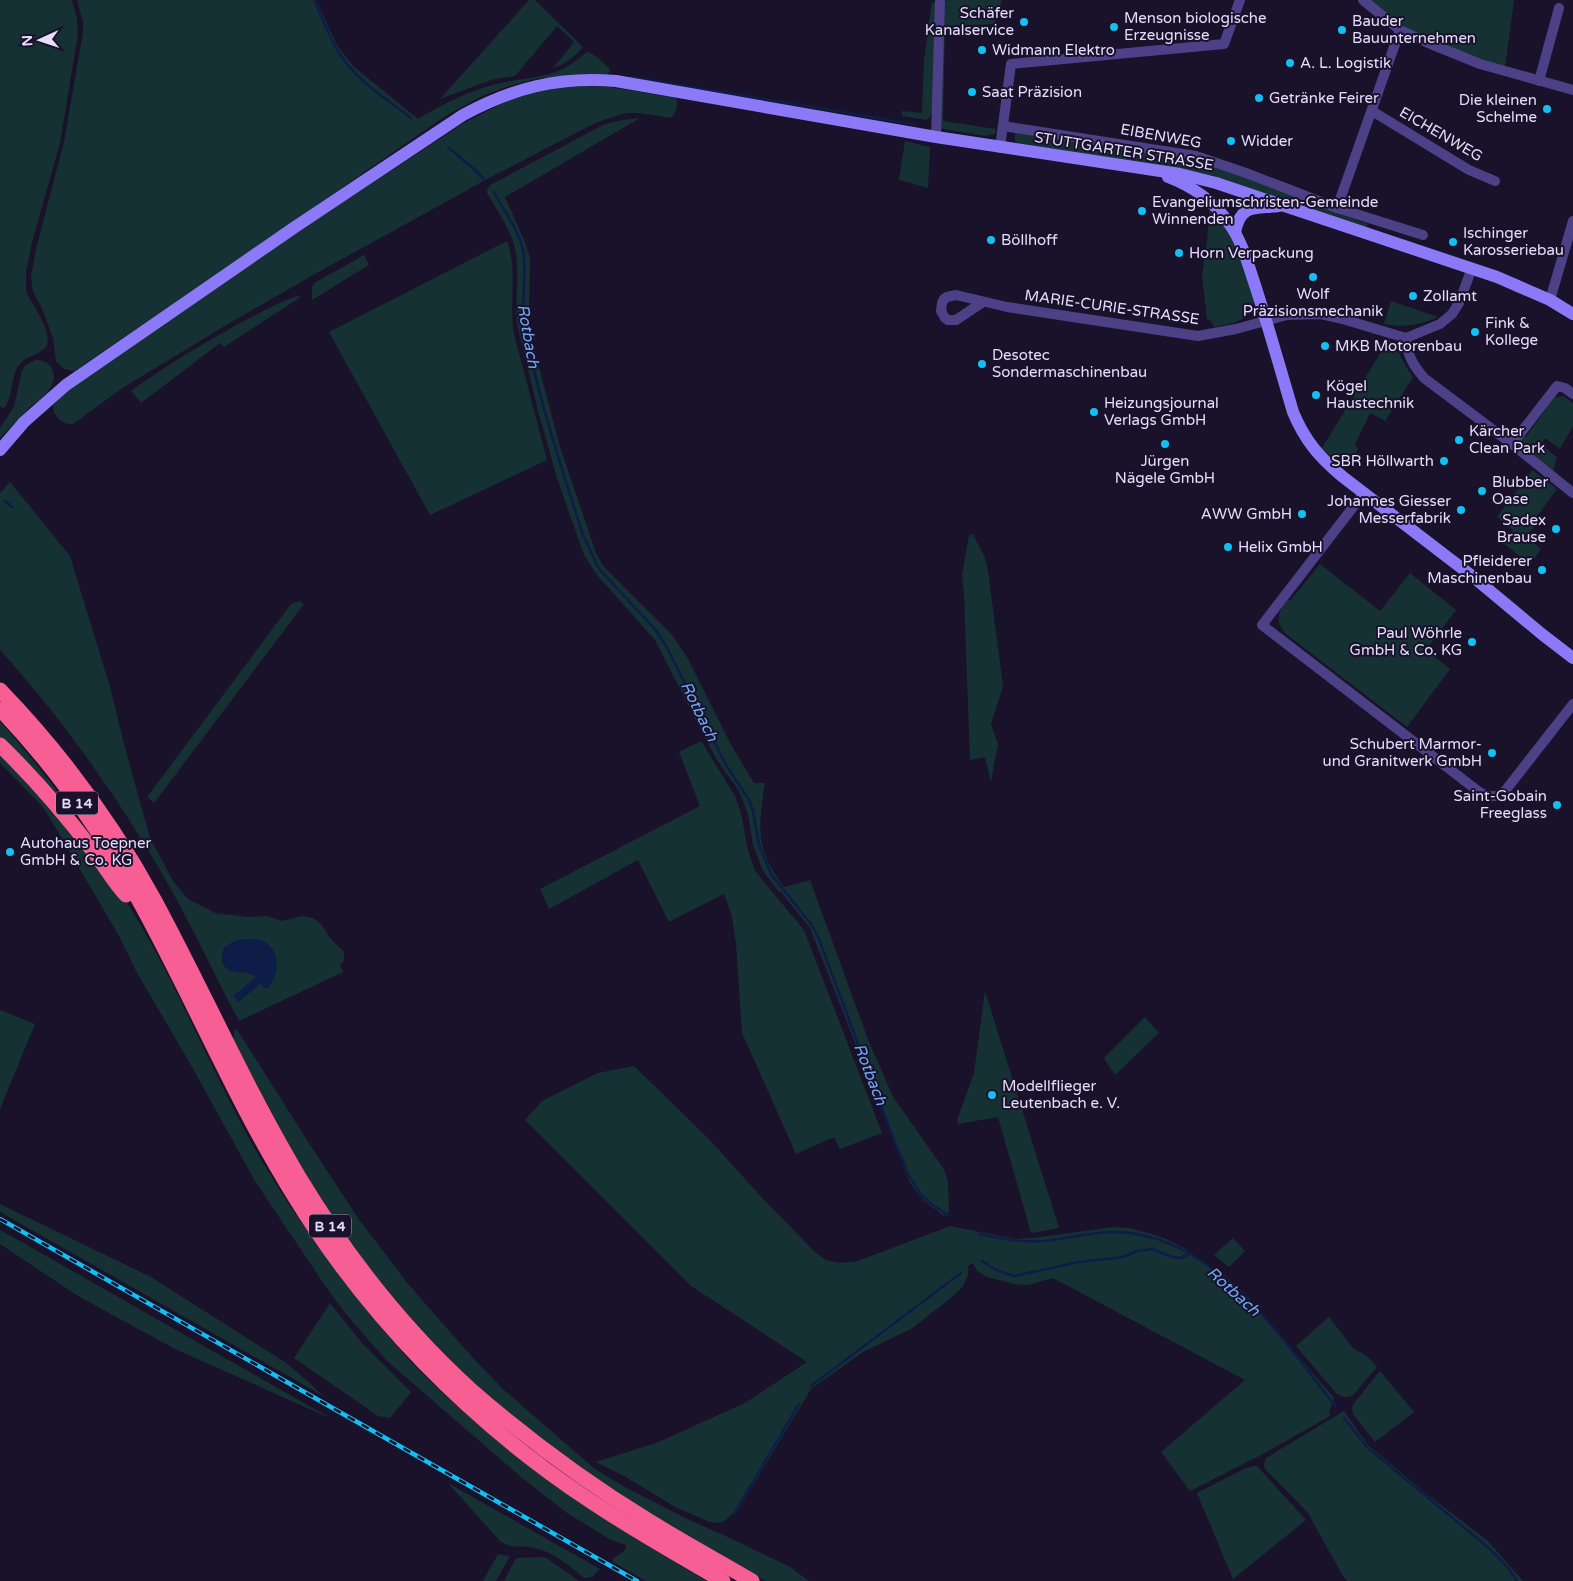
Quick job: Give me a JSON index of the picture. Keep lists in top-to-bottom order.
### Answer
{
  "streets": {
    "highway": ["B 14"],
    "main road": ["STUTTGARTER STRASSE"],
    "street": ["EICHENWEG", "EIBENWEG", "MARIE-CURIE-STRASSE"]
  },
  "water": ["Rotbach"],
  "places": [
    "Schäfer Kanalservice",
    "Menson biologische Erzeugnisse",
    "Bauder Bauunternehmen",
    "Widmann Elektro",
    "A. L. Logistik",
    "Saat Präzision",
    "Getränke Feirer",
    "Die kleinen Schelme",
    "Widder",
    "Evangeliumschristen-Gemeinde Winnenden",
    "Böllhoff",
    "Ischinger Karosseriebau",
    "Horn Verpackung",
    "Wolf Präzisionsmechanik",
    "Zollamt",
    "Fink & Kollege",
    "MKB Motorenbau",
    "Desotec Sondermaschinenbau",
    "Kögel Haustechnik",
    "Heizungsjournal Verlags GmbH",
    "Kärcher Clean Park",
    "Jürgen Nägele GmbH",
    "SBR Höllwarth",
    "Blubber Oase",
    "Johannes Giesser Messerfabrik",
    "AWW GmbH",
    "Sadex Brause",
    "Helix GmbH",
    "Pfleiderer Maschinenbau",
    "Paul Wöhrle GmbH & Co. KG",
    "Schubert Marmor- und Granitwerk GmbH",
    "Saint-Gobain Freeglass",
    "Autohaus Toepner GmbH & Co. KG",
    "Modellflieger Leutenbach e. V."
  ],
  "north": "left"
}
